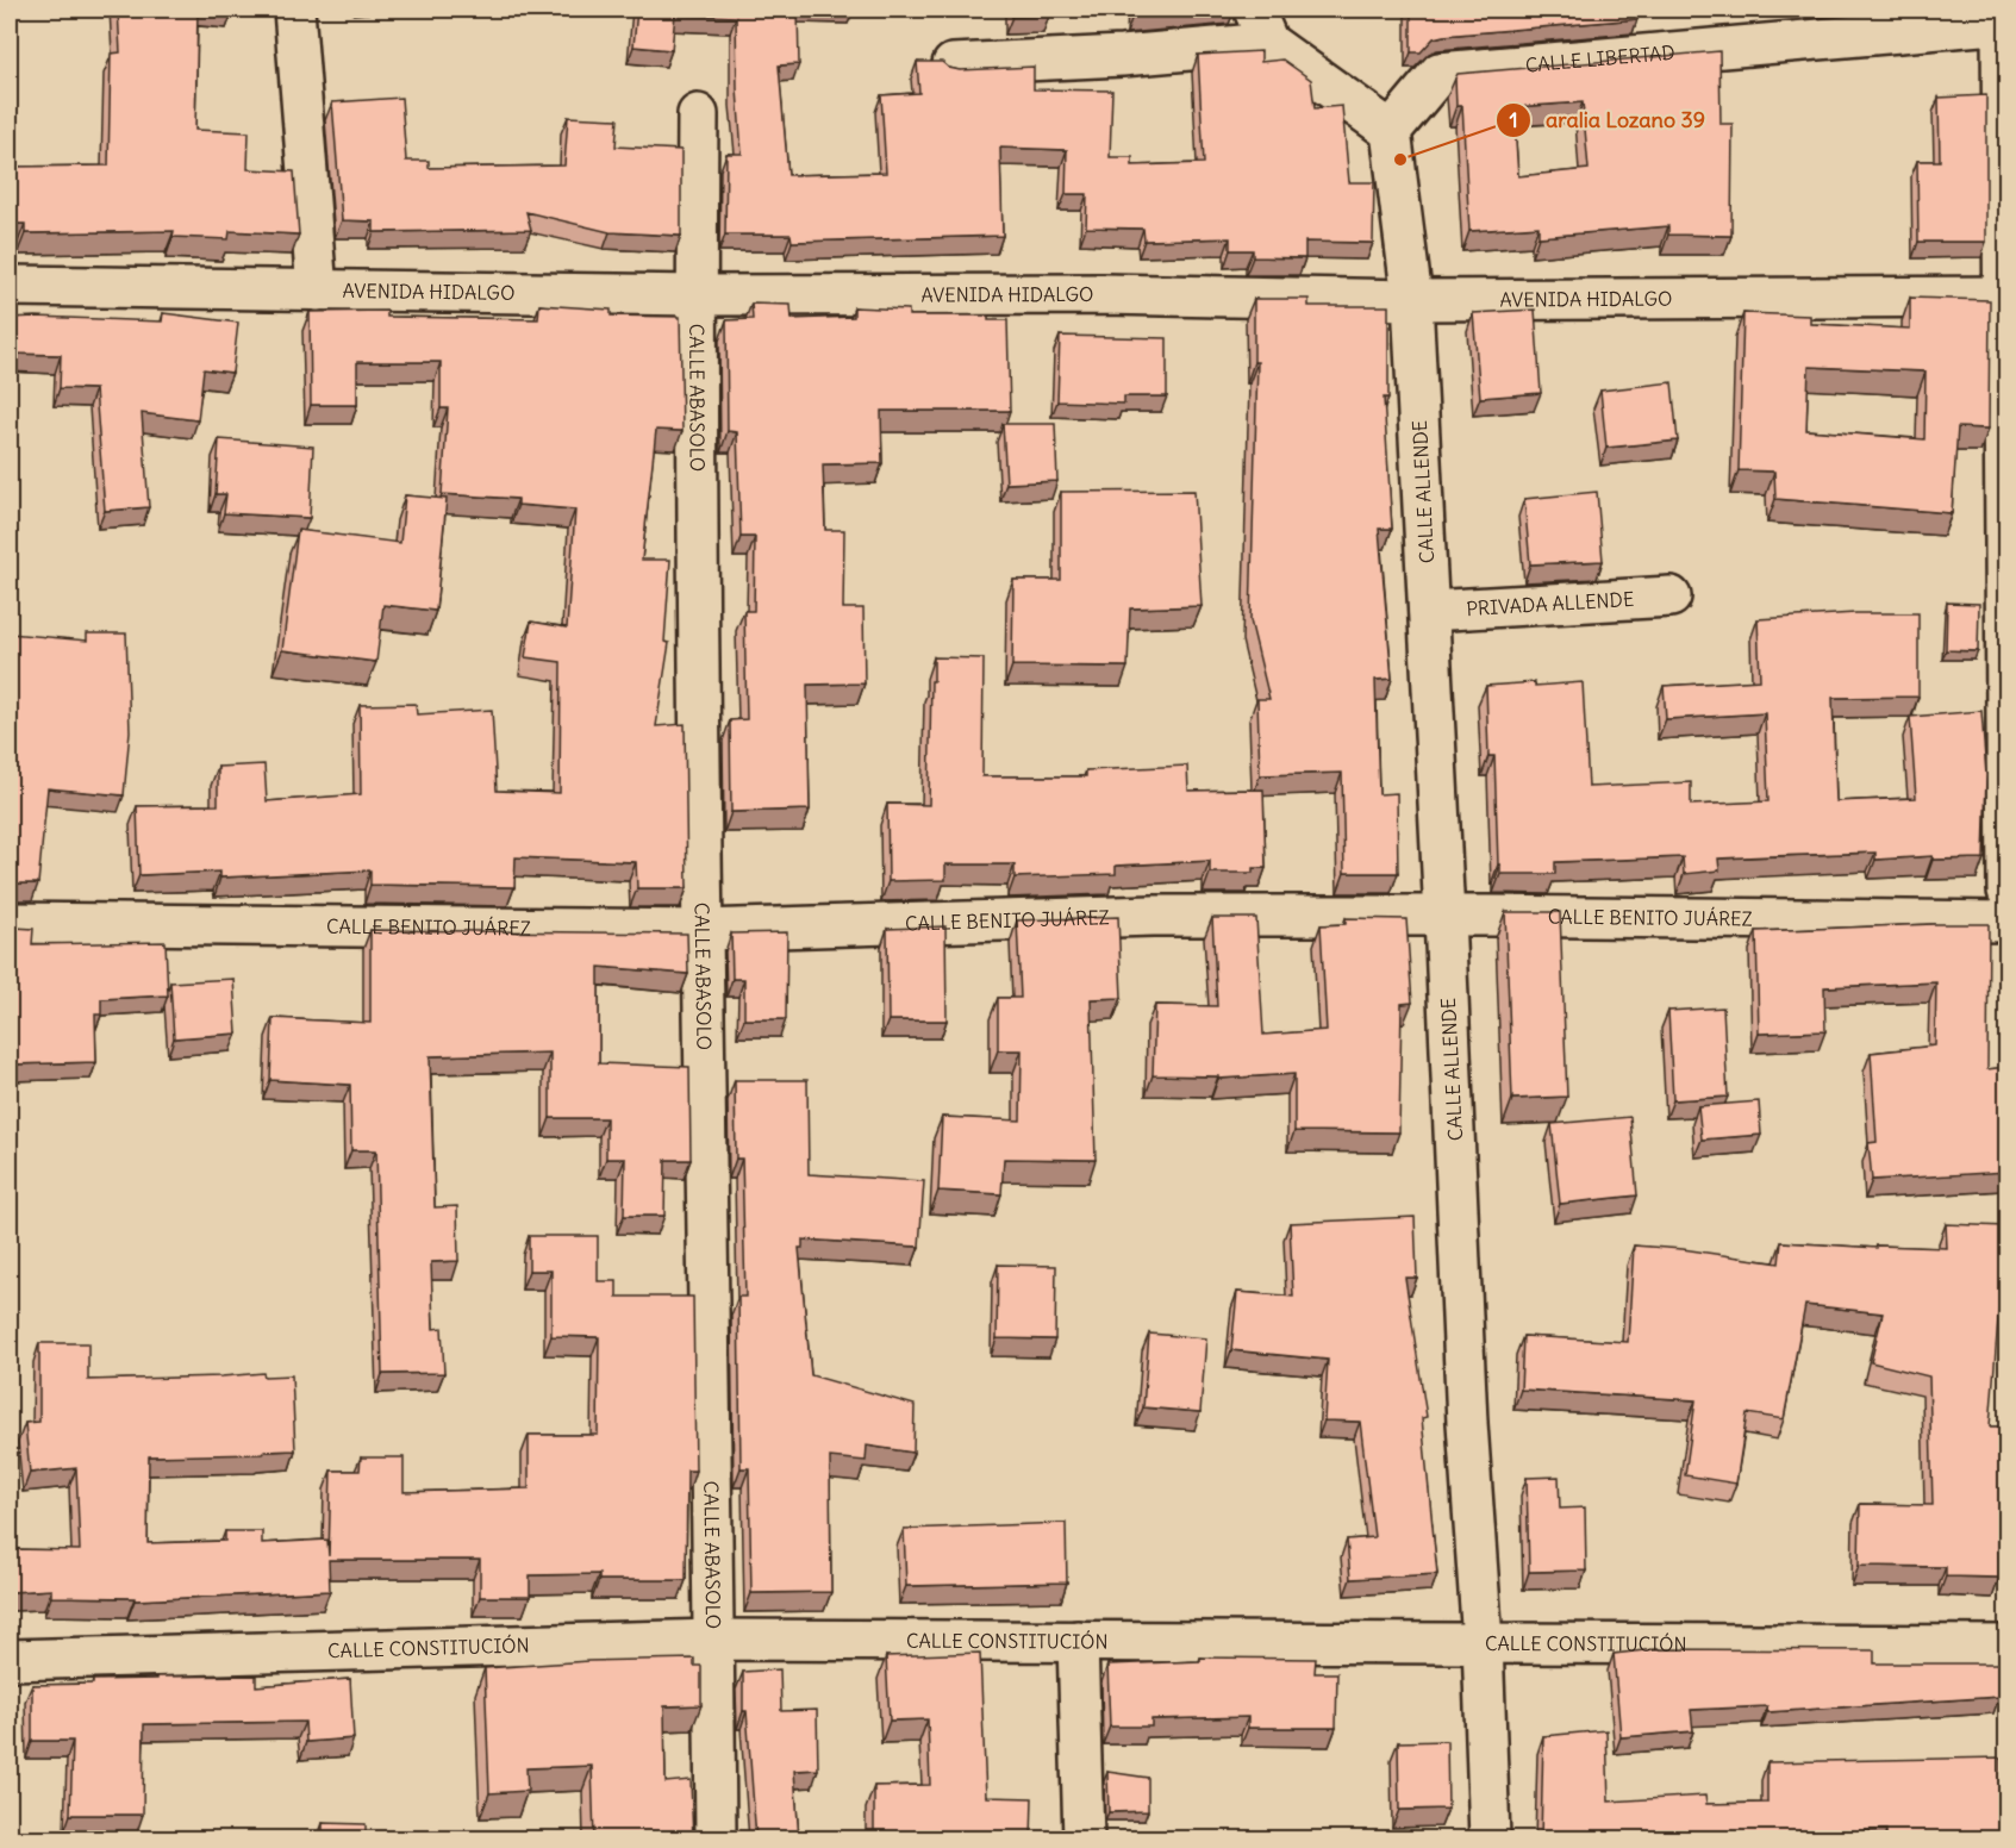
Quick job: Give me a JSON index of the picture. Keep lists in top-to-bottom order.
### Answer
{
  "streets": {
    "street": [
      "CALLE LIBERTAD",
      "AVENIDA HIDALGO",
      "CALLE ABASOLO",
      "CALLE ALLENDE",
      "PRIVADA ALLENDE",
      "CALLE BENITO JUÁREZ",
      "CALLE CONSTITUCIÓN"
    ]
  },
  "crossings": [
    ["AVENIDA HIDALGO", "CALLE ABASOLO"],
    ["AVENIDA HIDALGO", "CALLE ALLENDE"],
    ["CALLE ABASOLO", "CALLE BENITO JUÁREZ"],
    ["CALLE ABASOLO", "CALLE CONSTITUCIÓN"],
    ["CALLE ALLENDE", "PRIVADA ALLENDE"],
    ["CALLE ALLENDE", "CALLE BENITO JUÁREZ"],
    ["CALLE ALLENDE", "CALLE CONSTITUCIÓN"]
  ],
  "places": ["aralia Lozano 39"]
}
